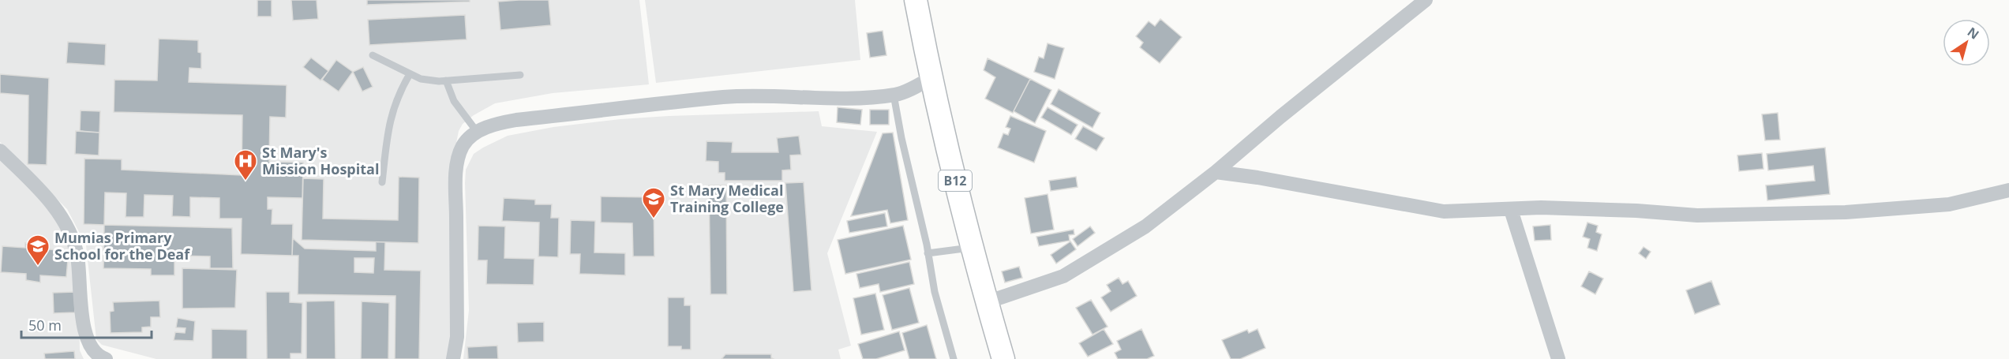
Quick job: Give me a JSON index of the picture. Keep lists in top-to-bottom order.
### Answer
{
  "streets": {
    "highway": ["B12"]
  },
  "places": {
    "hospital": ["St Mary's Mission Hospital"],
    "school or university": ["St Mary Medical Training College", "Mumias Primary School for the Deaf"]
  },
  "scale_bar": "50 m",
  "north": "top right"
}
